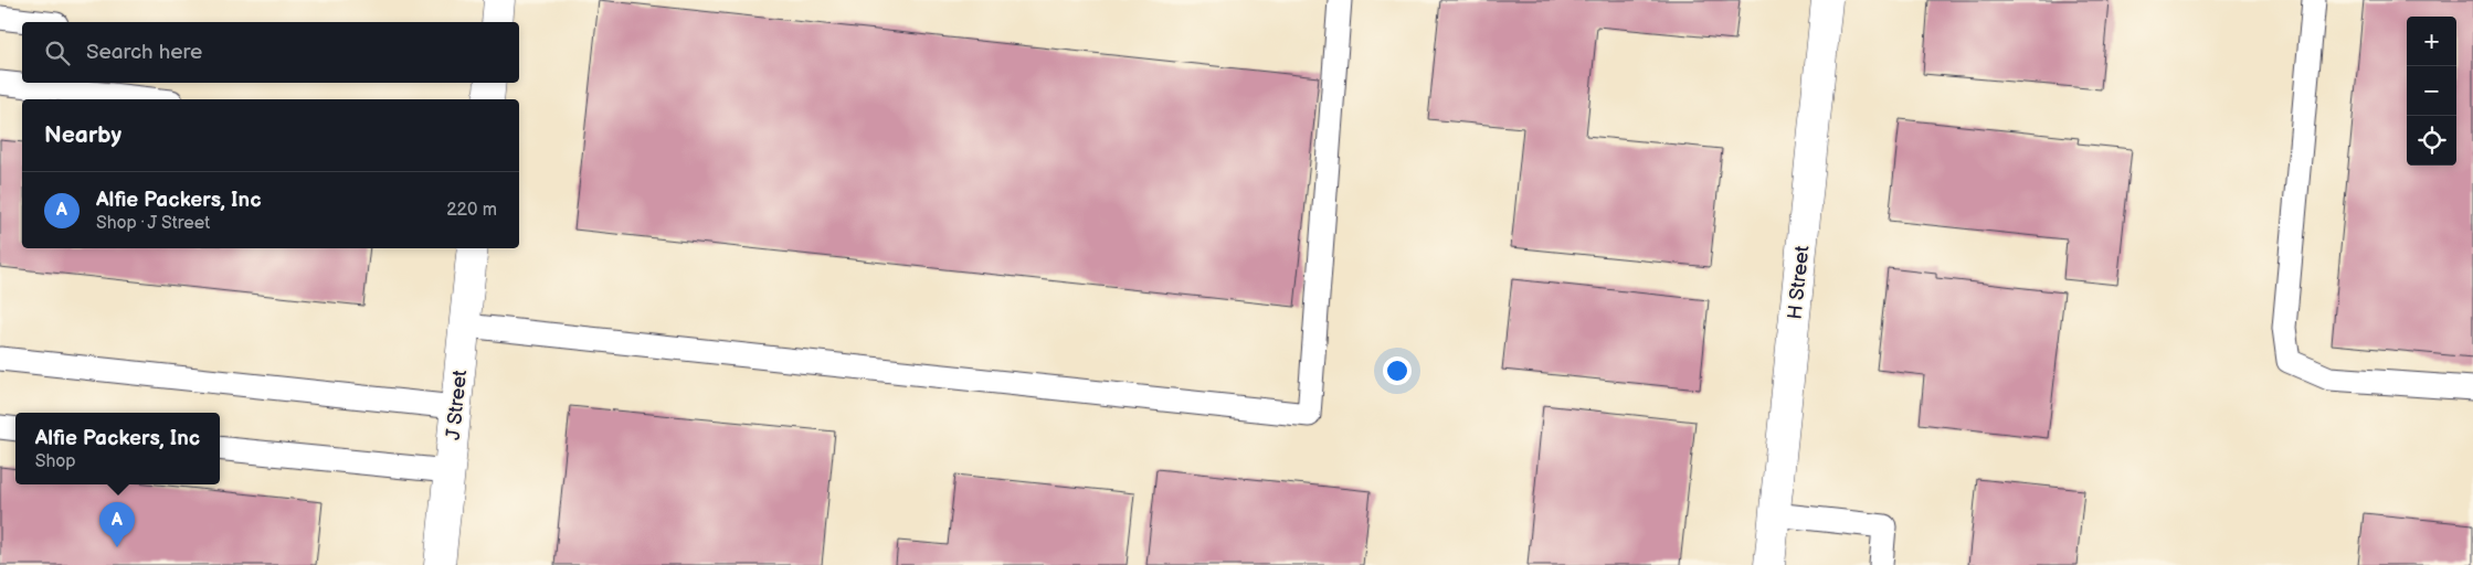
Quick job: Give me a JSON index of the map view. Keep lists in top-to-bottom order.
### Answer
{
  "streets": {
    "street": ["H Street", "J Street"]
  },
  "page": {
    "map_buttons": ["+", "−"],
    "search": "Search here",
    "heading": "Nearby",
    "list": [
      {
        "mark": "A",
        "name": "Alfie Packers, Inc",
        "note": "Shop · J Street",
        "value": "220 m"
      }
    ],
    "popup": ["Alfie Packers, Inc", "Shop"],
    "pins": "A"
  }
}
